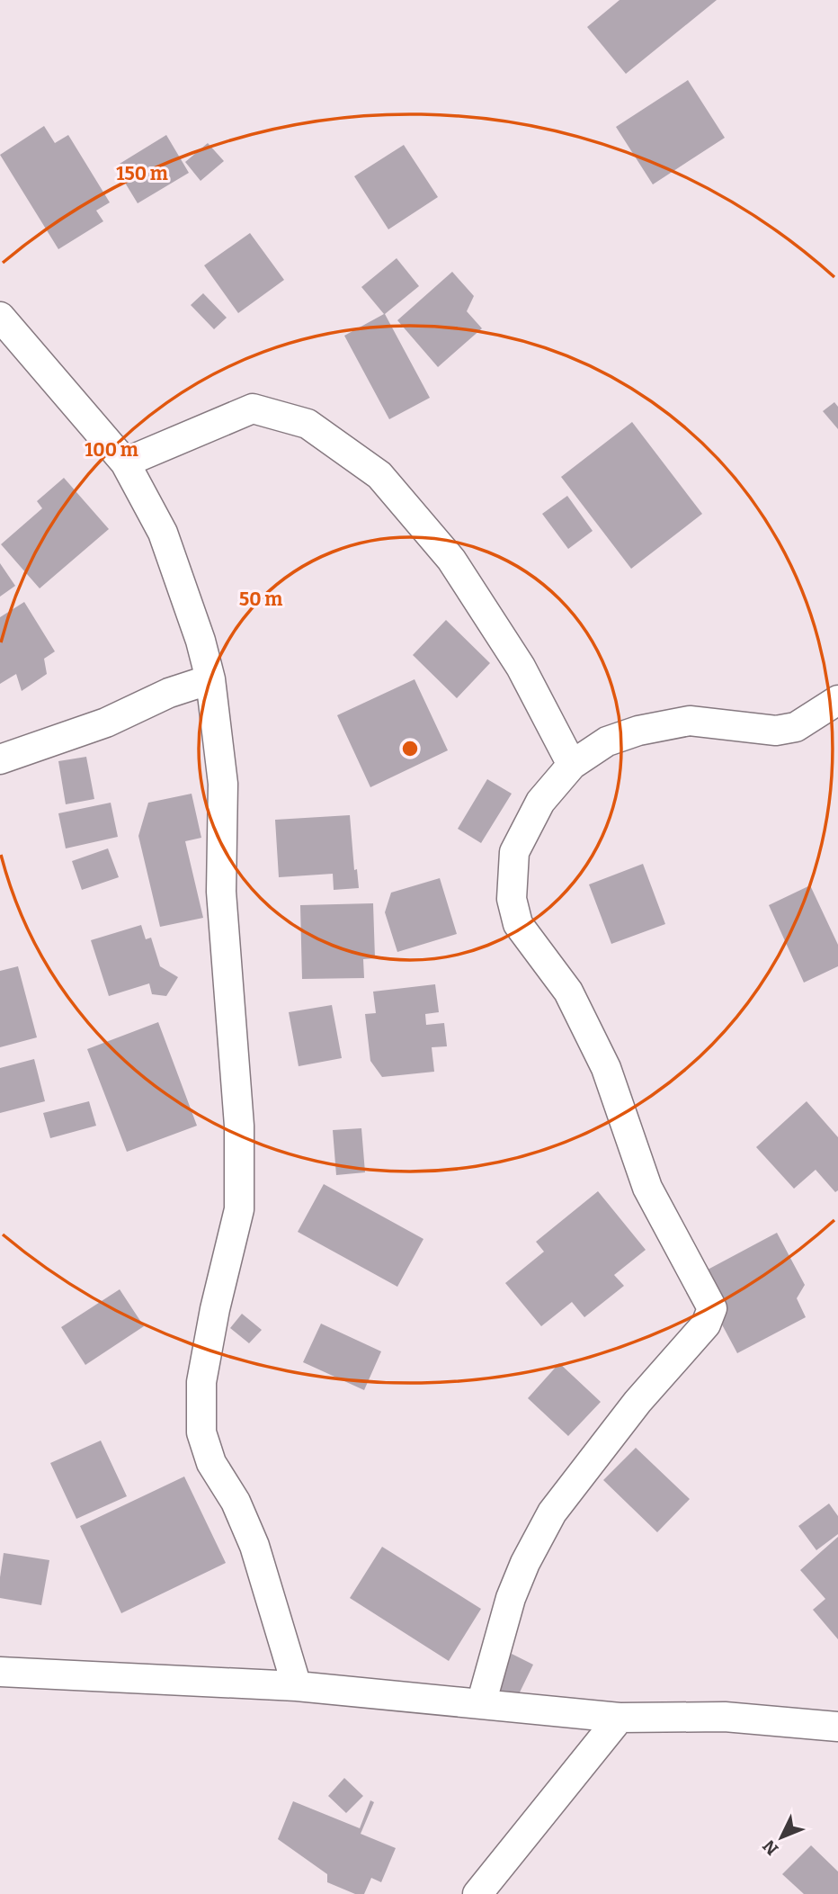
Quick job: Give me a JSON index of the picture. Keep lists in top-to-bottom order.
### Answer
{
  "north": "bottom left",
  "rings": ["150 m", "100 m", "50 m"]
}
